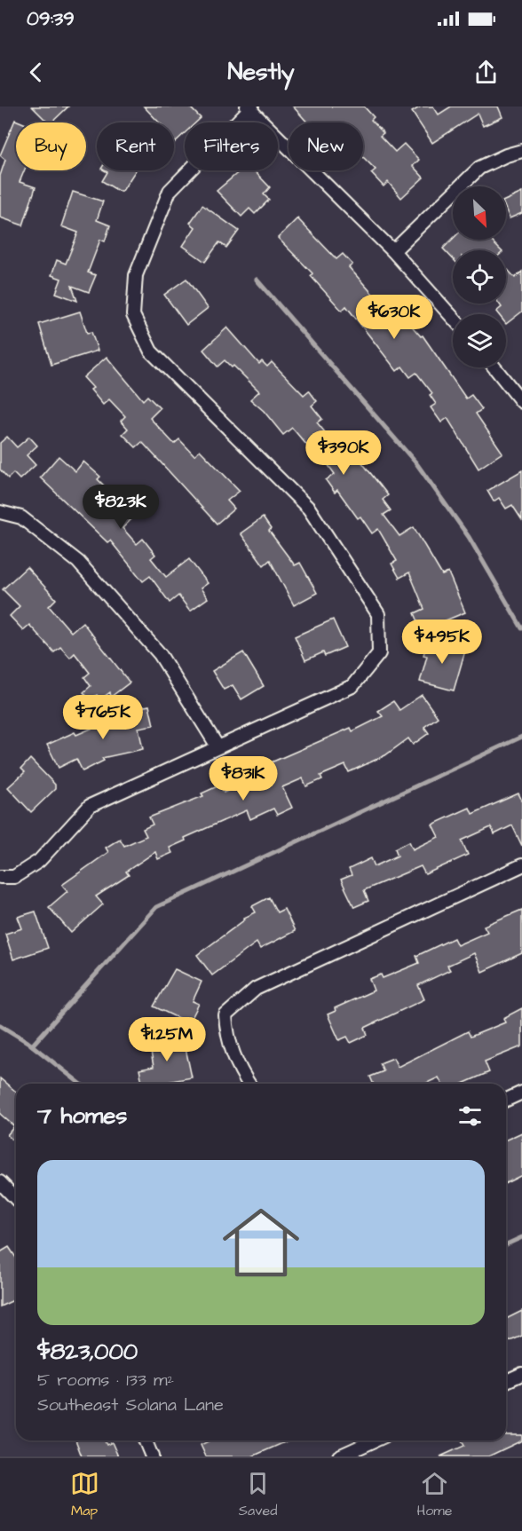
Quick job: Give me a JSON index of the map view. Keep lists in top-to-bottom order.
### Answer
{
  "north": "bottom right",
  "page": {
    "status": "09:39",
    "header": "Nestly",
    "chip": [
      "Buy",
      "Rent",
      "Filters",
      "New"
    ],
    "price": [
      "$630K",
      "$390K",
      "$823K",
      "$495K",
      "$765K",
      "$831K",
      "$1.25M"
    ],
    "heading": "7 homes",
    "list": [
      {
        "name": "$823,000",
        "note": "5 rooms · 133 m² · Southeast Solana Lane"
      }
    ],
    "tabs": ["Map", "Saved", "Home"]
  }
}
